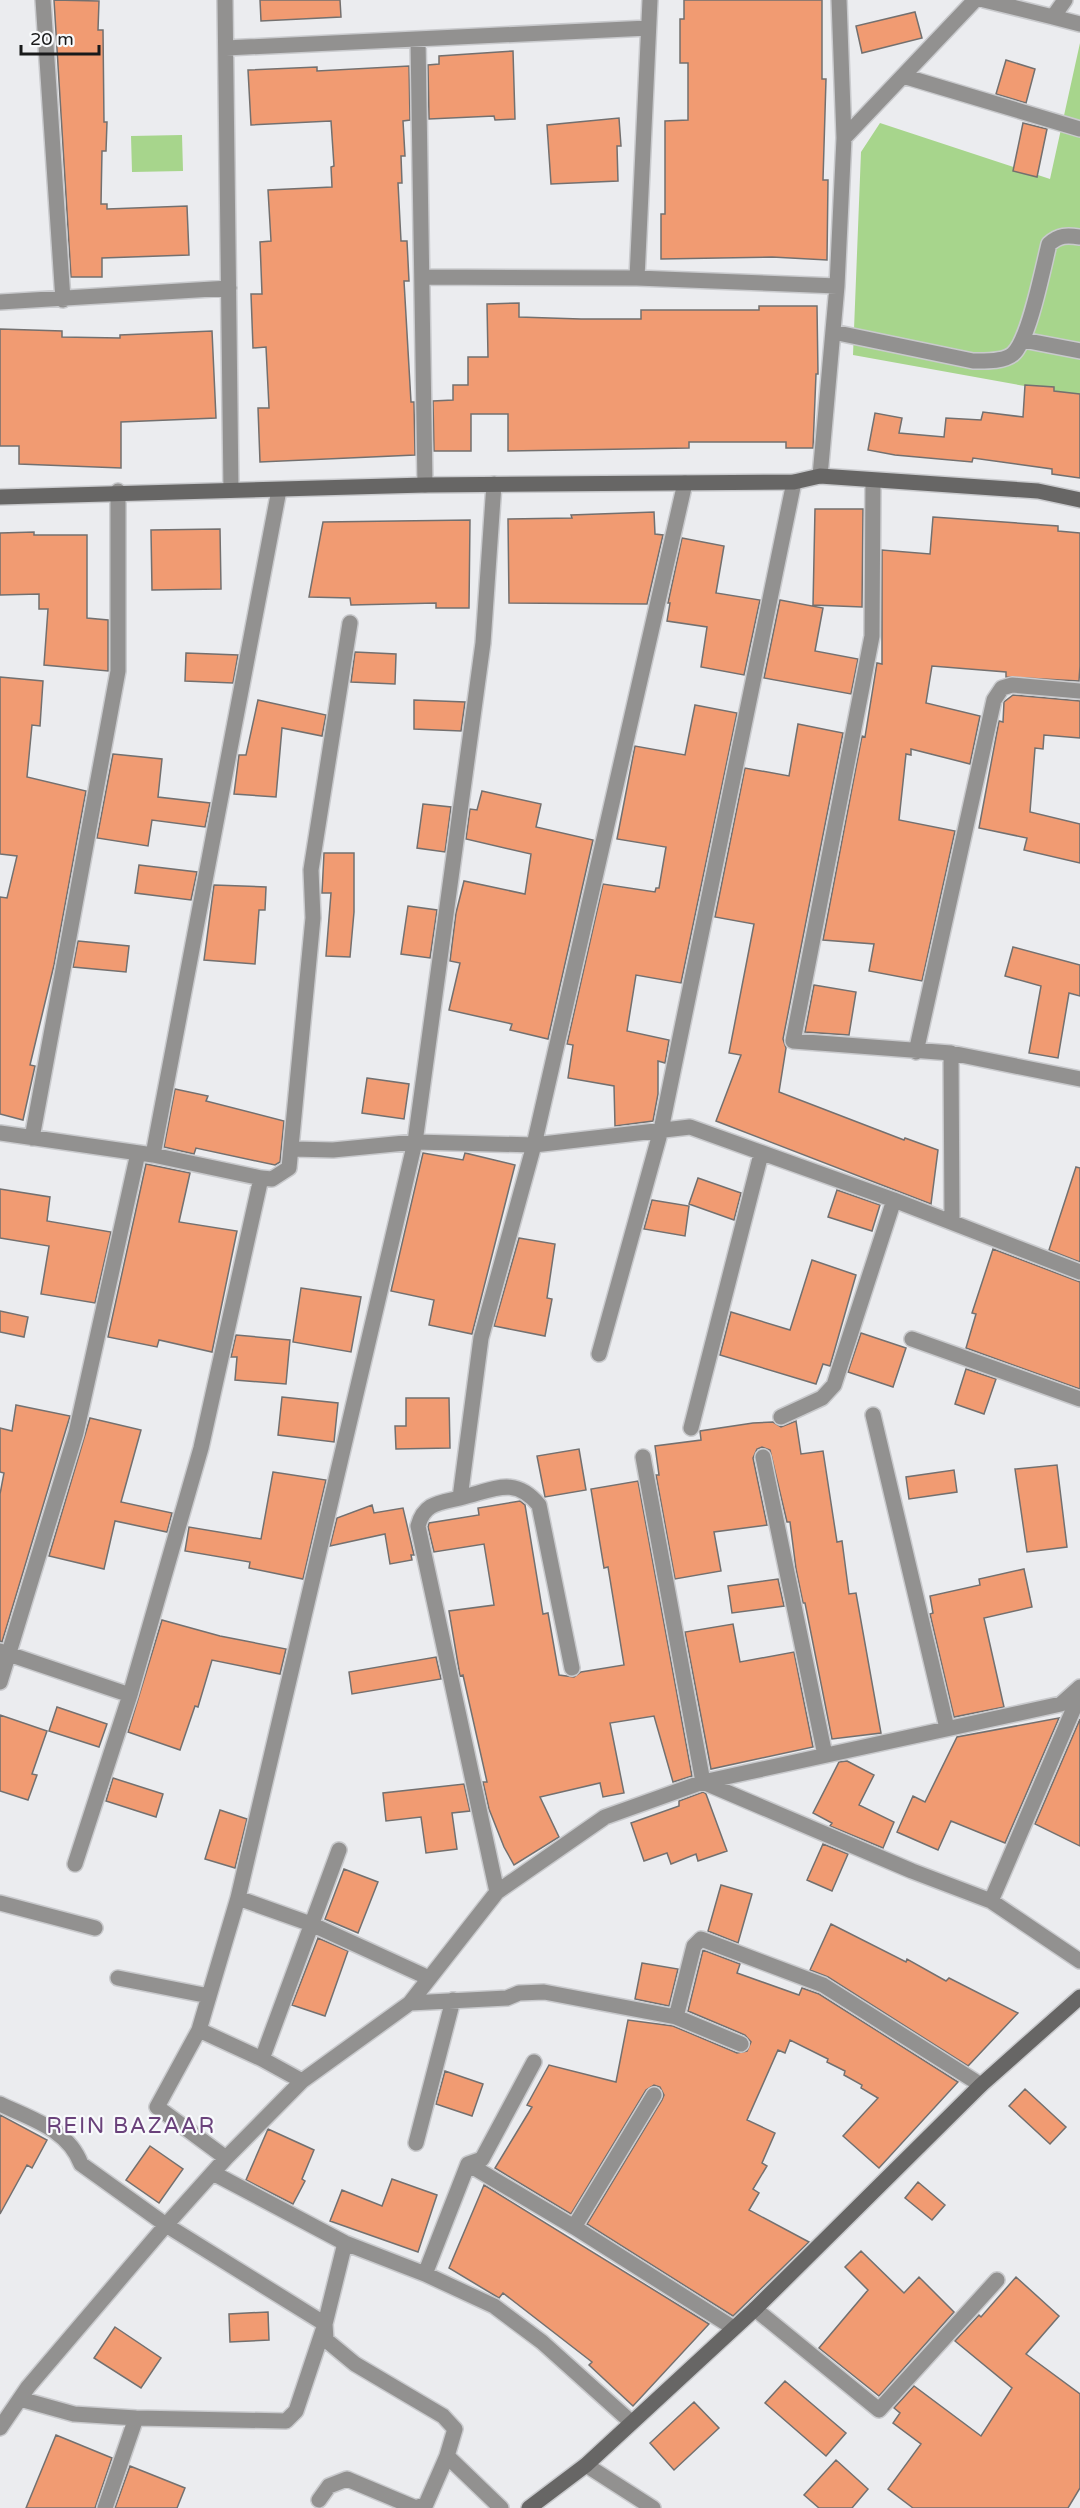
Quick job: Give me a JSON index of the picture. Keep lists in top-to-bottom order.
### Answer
{
  "districts": ["REIN BAZAAR"],
  "scale_bar": "20 m"
}
